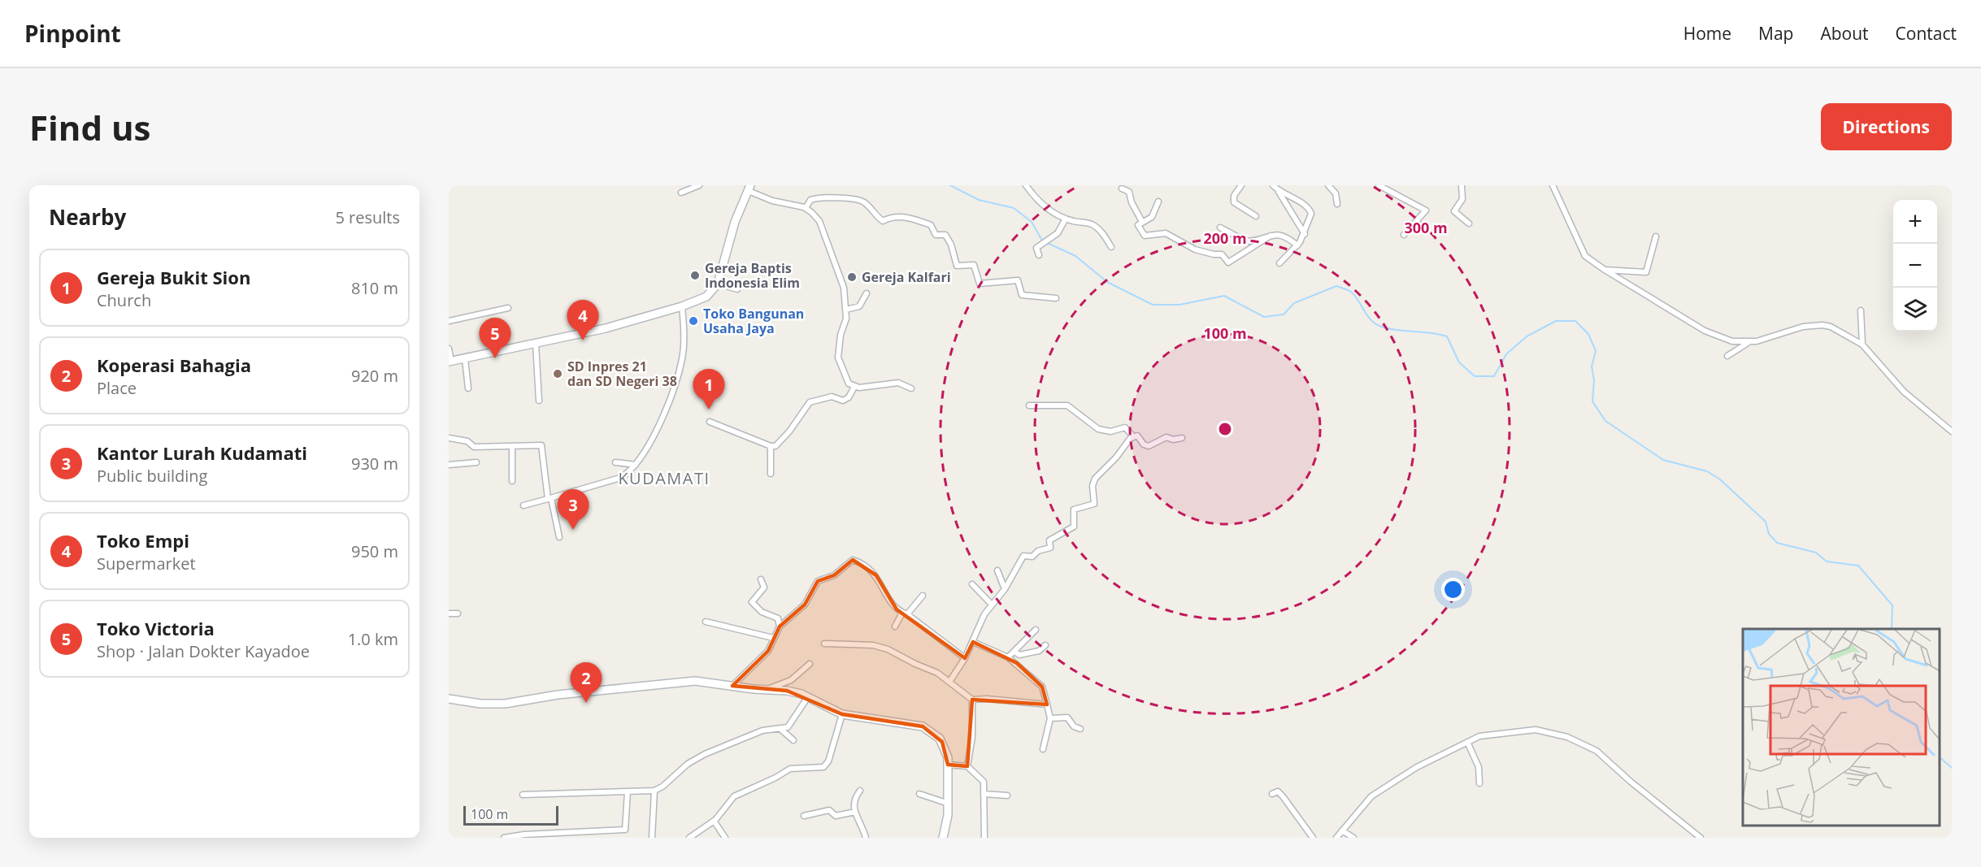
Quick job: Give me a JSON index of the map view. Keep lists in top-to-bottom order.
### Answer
{
  "districts": ["KUDAMATI"],
  "places": [
    "Gereja Baptis Indonesia Elim",
    "Gereja Kalfari",
    "Toko Bangunan Usaha Jaya",
    "SD Inpres 21 dan SD Negeri 38"
  ],
  "scale_bar": "100 m",
  "page": {
    "header": "Pinpoint",
    "nav": [
      "Home",
      "Map",
      "About",
      "Contact"
    ],
    "buttons": "Directions",
    "title": "Find us",
    "heading": ["Nearby", "5 results"],
    "map_buttons": ["+", "−"],
    "list": [
      {
        "mark": "1",
        "name": "Gereja Bukit Sion",
        "note": "Church",
        "value": "810 m"
      },
      {
        "mark": "2",
        "name": "Koperasi Bahagia",
        "note": "Place",
        "value": "920 m"
      },
      {
        "mark": "3",
        "name": "Kantor Lurah Kudamati",
        "note": "Public building",
        "value": "930 m"
      },
      {
        "mark": "4",
        "name": "Toko Empi",
        "note": "Supermarket",
        "value": "950 m"
      },
      {
        "mark": "5",
        "name": "Toko Victoria",
        "note": "Shop · Jalan Dokter Kayadoe",
        "value": "1.0 km"
      }
    ],
    "pins": [
      "4",
      "5",
      "1",
      "3",
      "2"
    ],
    "scale": "100 m"
  },
  "rings": ["300 m", "200 m", "100 m"]
}
